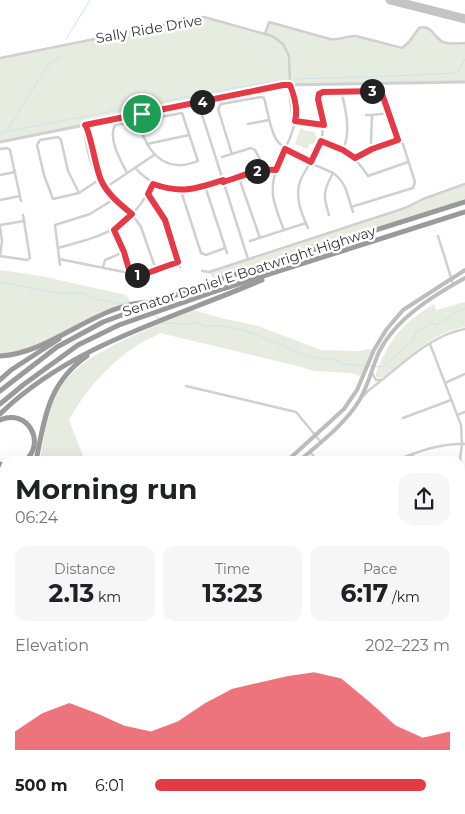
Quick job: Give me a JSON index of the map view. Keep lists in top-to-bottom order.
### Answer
{
  "streets": {
    "highway": ["Senator Daniel E Boatwright Highway"],
    "street": ["Sally Ride Drive"]
  },
  "page": {
    "pins": [
      "3",
      "4",
      "2",
      "1"
    ],
    "heading": ["Morning run", "06:24"],
    "stats": [
      ["Distance", "2.13 km"],
      ["Time", "13:23"],
      ["Pace", "6:17 /km"]
    ],
    "chart": ["Elevation", "202–223 m"],
    "list": [
      {
        "name": "500 m",
        "note": "6:01"
      }
    ]
  }
}
